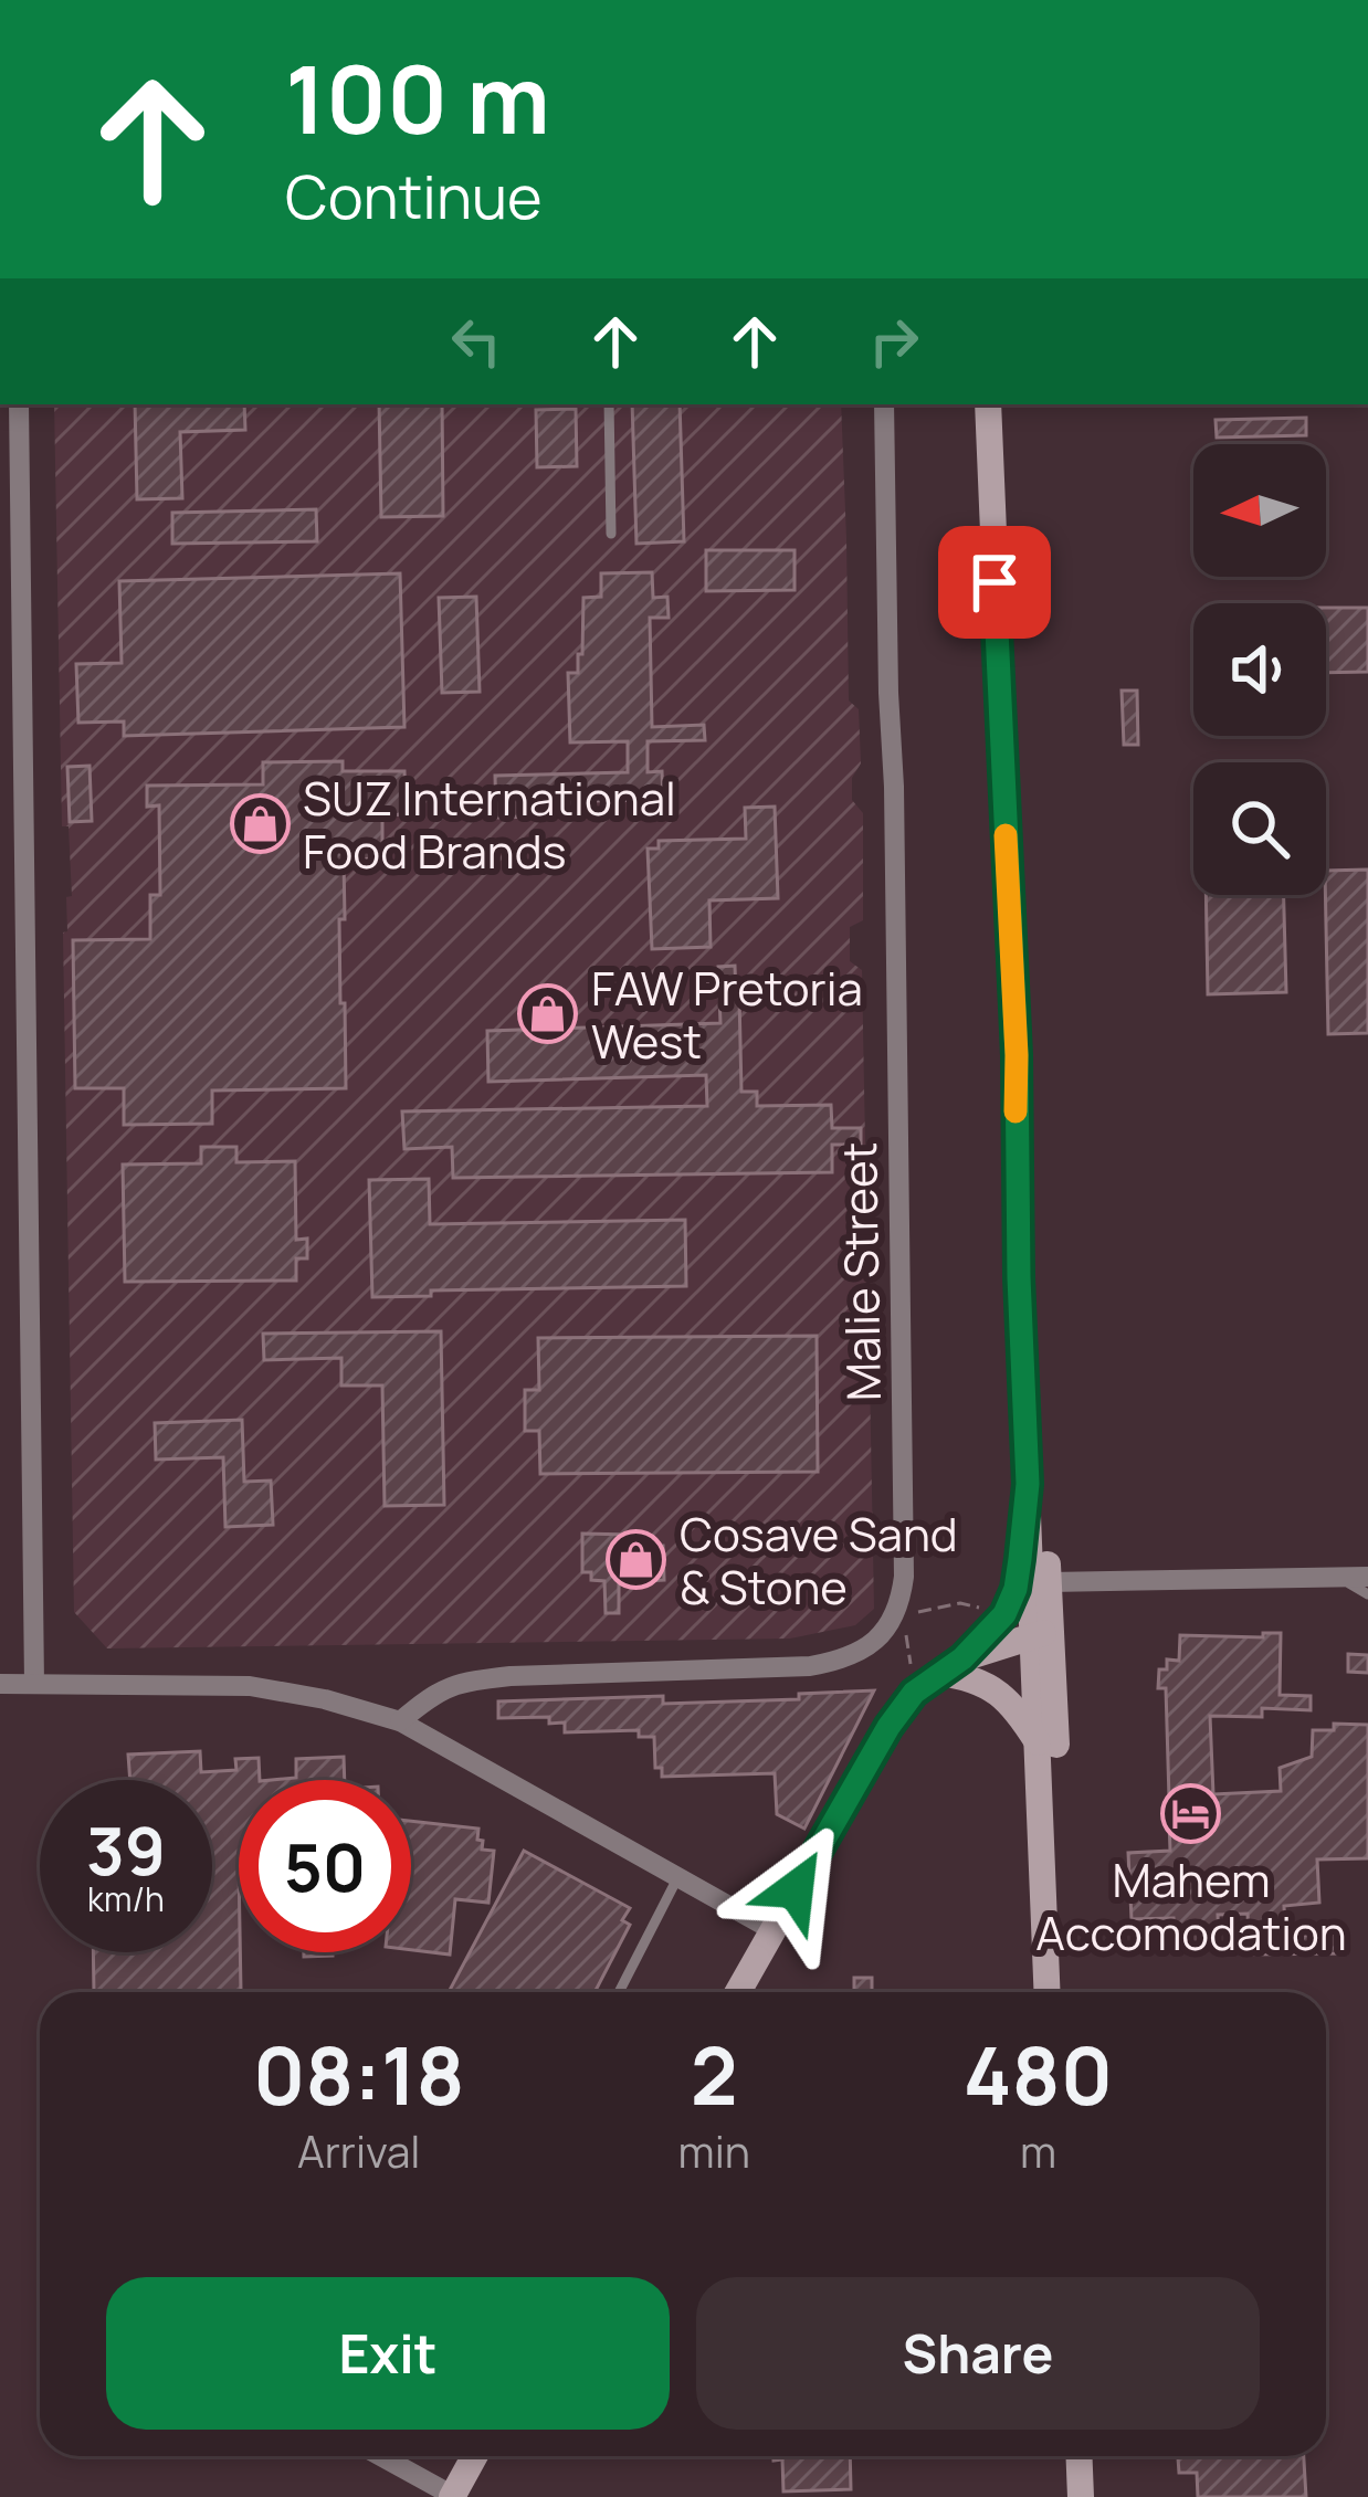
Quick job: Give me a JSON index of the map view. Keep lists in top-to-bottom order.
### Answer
{
  "streets": {
    "street": ["Malie Street"]
  },
  "places": {
    "shop": ["SUZ International Food Brands", "FAW Pretoria West", "Cosave Sand & Stone"],
    "hotel": ["Mahem Accomodation"]
  },
  "north": "left",
  "page": {
    "turn": ["100 m", "Continue"],
    "speed": "39 km/h",
    "limit": "50",
    "eta": [
      "08:18",
      "Arrival",
      "2",
      "min",
      "480",
      "m"
    ],
    "buttons": ["Exit", "Share"]
  }
}
